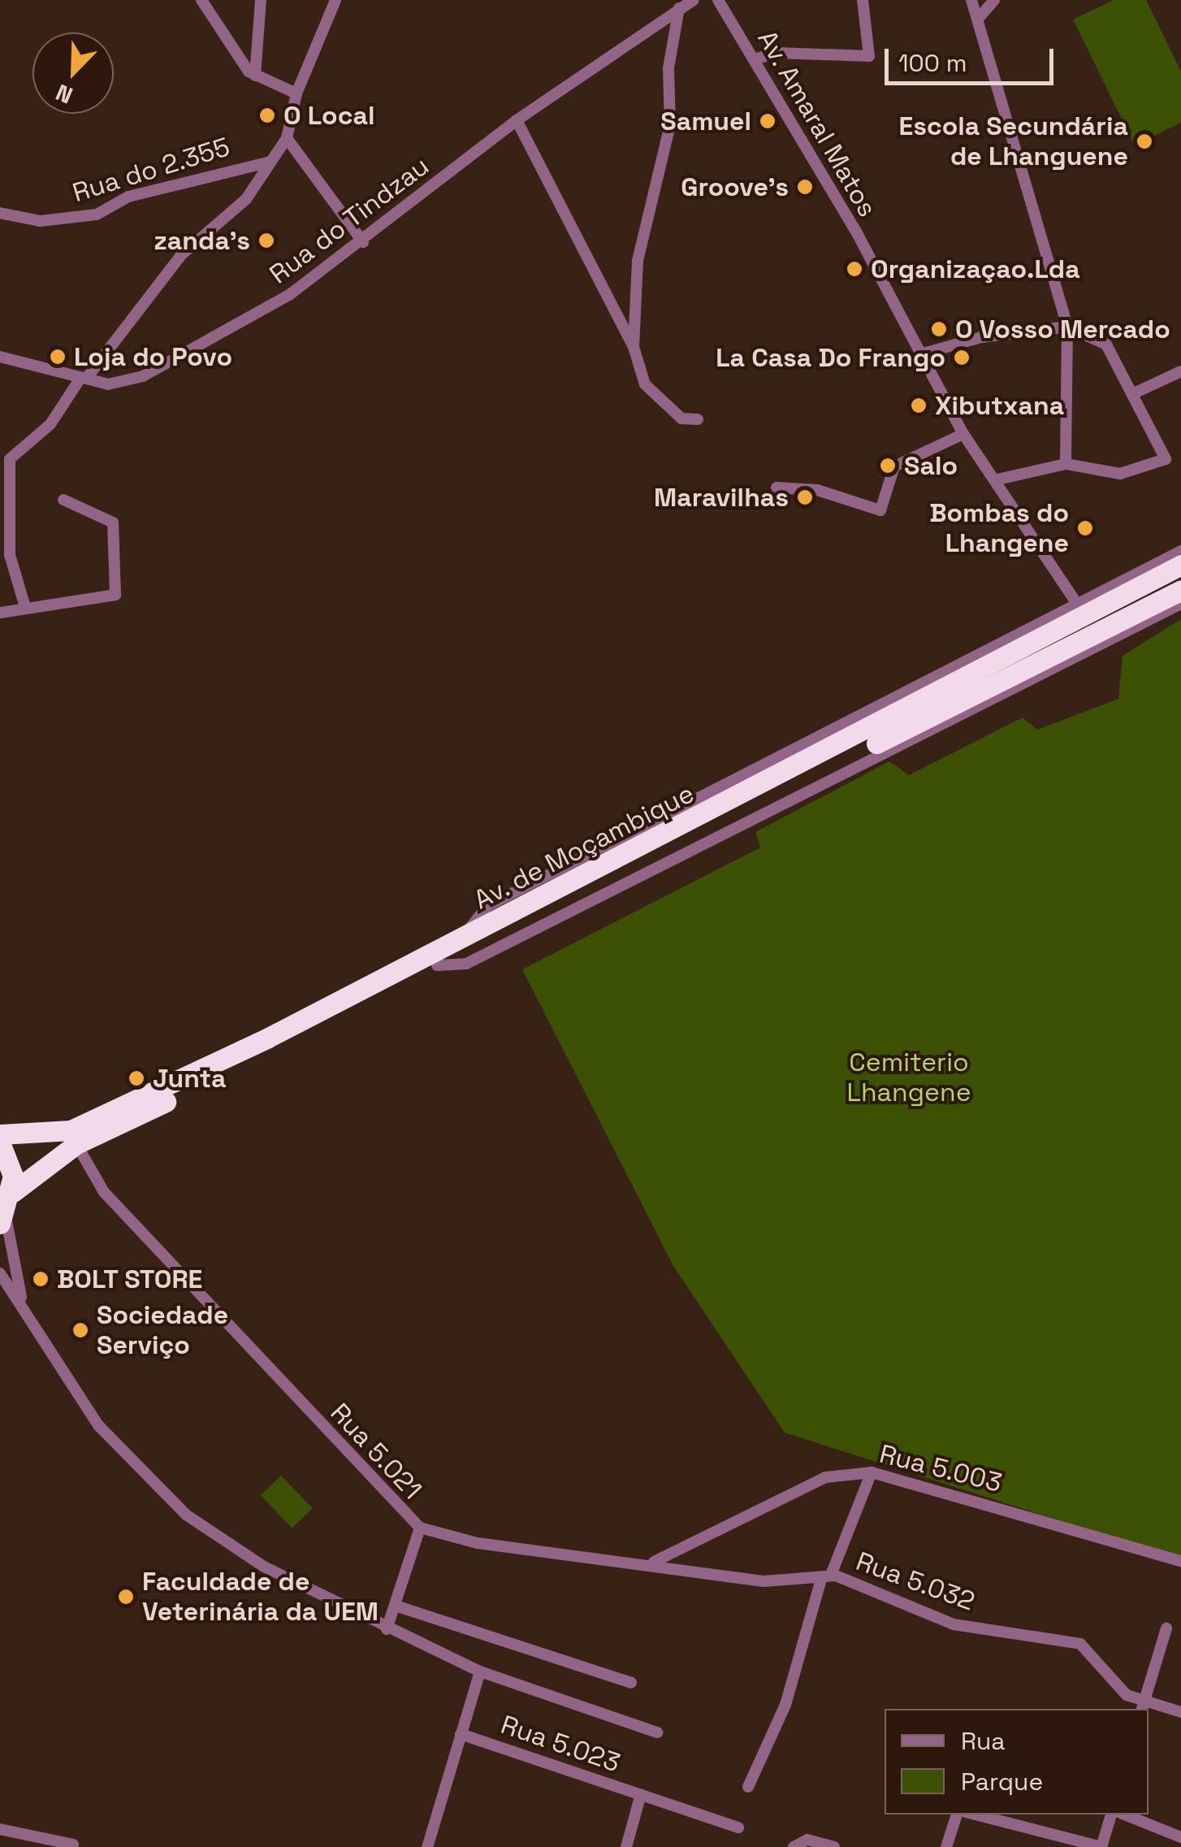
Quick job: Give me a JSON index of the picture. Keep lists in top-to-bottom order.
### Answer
{
  "streets": {
    "highway": ["Av. de Moçambique"],
    "street": [
      "Av. Amaral Matos",
      "Rua do 2.355",
      "Rua do Tindzau",
      "Rua 5.021",
      "Rua 5.003",
      "Rua 5.032",
      "Rua 5.023"
    ]
  },
  "crossings": [
    ["Av. de Moçambique", "Rua 5.021"],
    ["Rua 5.021", "Rua 5.032"],
    ["Rua 5.003", "Rua 5.032"]
  ],
  "parks": ["Cemiterio Lhangene"],
  "places": [
    "O Local",
    "Samuel",
    "Escola Secundária de Lhanguene",
    "Groove's",
    "zanda's",
    "Organizaçao.Lda",
    "O Vosso Mercado",
    "Loja do Povo",
    "La Casa Do Frango",
    "Xibutxana",
    "Salo",
    "Maravilhas",
    "Bombas do Lhangene",
    "Junta",
    "BOLT STORE",
    "Sociedade Serviço",
    "Faculdade de Veterinária da UEM"
  ],
  "legend": ["Rua", "Parque"],
  "scale_bar": "100 m",
  "north": "bottom left"
}
